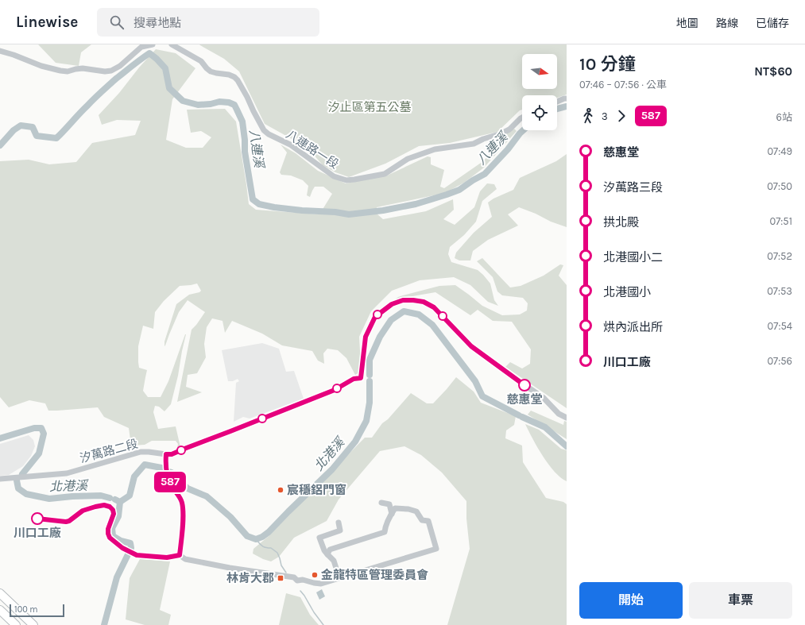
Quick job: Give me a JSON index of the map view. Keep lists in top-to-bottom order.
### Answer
{
  "streets": {
    "street": ["八連路一段", "汐萬路二段"]
  },
  "water": ["八連溪", "北港溪"],
  "parks": ["汐止區第五公墓"],
  "places": {
    "other": [
      "慈惠堂",
      "宸穩鋁門窗",
      "川口工廠",
      "金龍特區管理委員會"
    ],
    "transit": ["林肯大郡"]
  },
  "lines": ["bus line 587"],
  "scale_bar": "100 m",
  "north": "right",
  "page": {
    "header": "Linewise",
    "search": "搜尋地點",
    "nav": ["地圖", "路線", "已儲存"],
    "on_map": "587",
    "heading": ["10 分鐘", "07:46 – 07:56 · 公車", "NT$60"],
    "legs": ["3", "587", "6站"],
    "list": [
      {
        "name": "慈惠堂",
        "value": "07:49"
      },
      {
        "name": "汐萬路三段",
        "value": "07:50"
      },
      {
        "name": "拱北殿",
        "value": "07:51"
      },
      {
        "name": "北港國小二",
        "value": "07:52"
      },
      {
        "name": "北港國小",
        "value": "07:53"
      },
      {
        "name": "烘內派出所",
        "value": "07:54"
      },
      {
        "name": "川口工廠",
        "value": "07:56"
      }
    ],
    "buttons": ["開始", "車票"],
    "scale": "100 m"
  }
}
